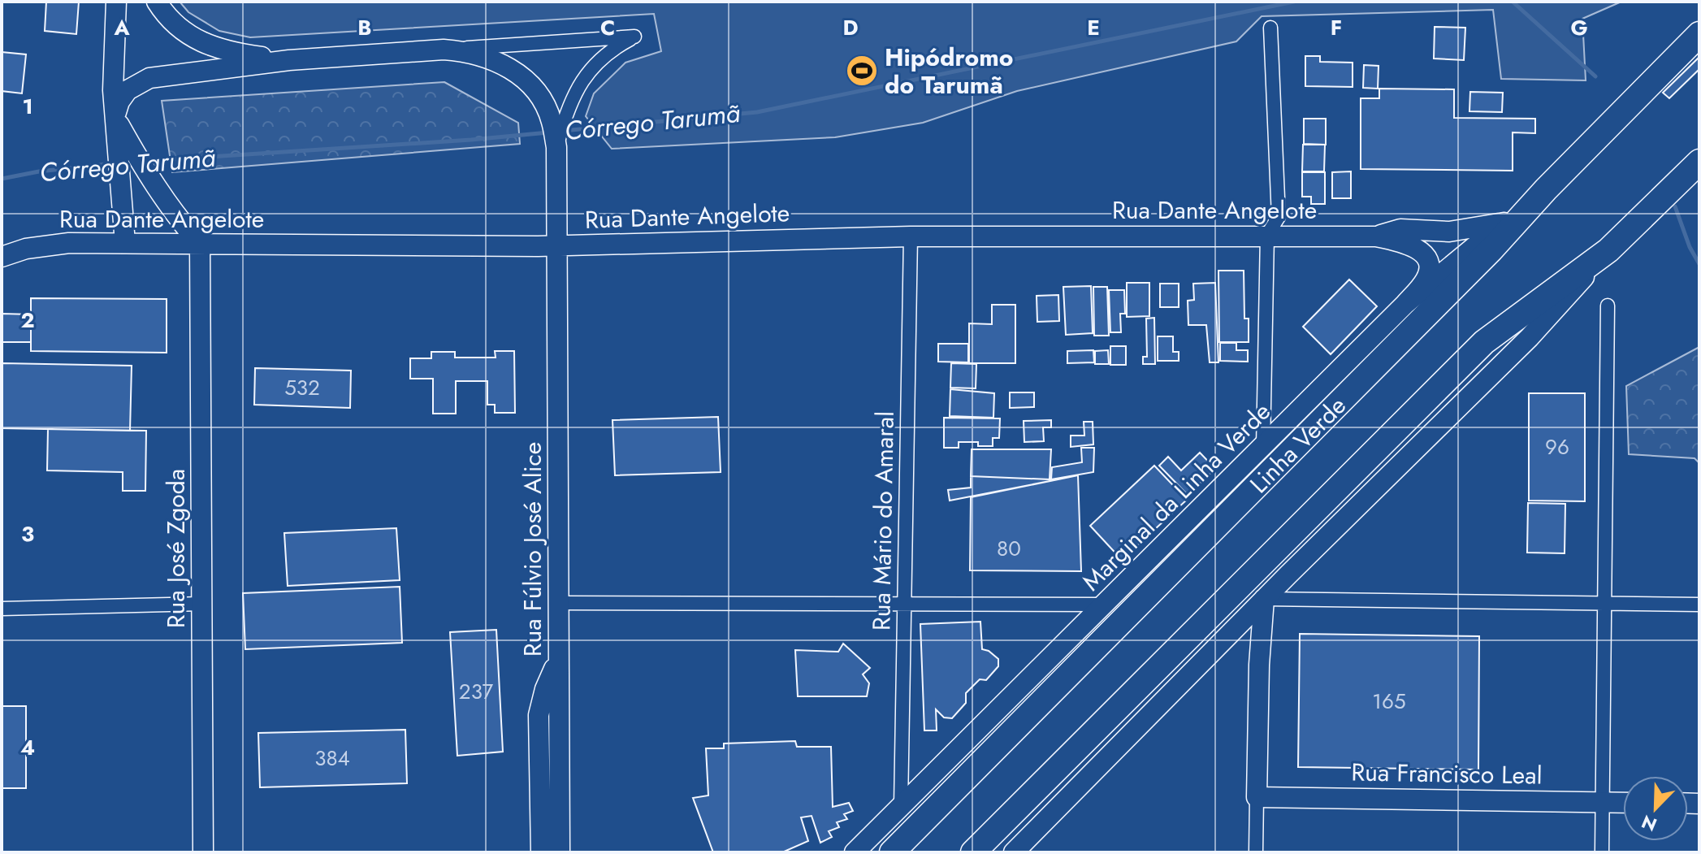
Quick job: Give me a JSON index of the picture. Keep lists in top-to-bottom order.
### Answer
{
  "streets": {
    "highway": ["Linha Verde"],
    "main road": [
      "Rua Dante Angelote",
      "Marginal da Linha Verde",
      "Rua José Zgoda",
      "Rua Fúlvio José Alice",
      "Rua Francisco Leal"
    ],
    "street": ["Rua Mário do Amaral"]
  },
  "crossings": [
    ["Rua Dante Angelote", "Marginal da Linha Verde"],
    ["Rua Dante Angelote", "Rua Mário do Amaral"],
    ["Rua Dante Angelote", "Rua José Zgoda"],
    ["Rua Dante Angelote", "Rua Fúlvio José Alice"],
    ["Linha Verde", "Marginal da Linha Verde"],
    ["Marginal da Linha Verde", "Rua Mário do Amaral"]
  ],
  "water": ["Córrego Tarumã"],
  "places": {
    "sports": ["Hipódromo do Tarumã"]
  },
  "house_numbers": [
    "532",
    "96",
    "80",
    "237",
    "165",
    "384"
  ],
  "north": "bottom left",
  "grid": {
    "columns": [
      "A",
      "B",
      "C",
      "D",
      "E",
      "F",
      "G"
    ],
    "rows": [
      "1",
      "2",
      "3",
      "4"
    ]
  }
}
